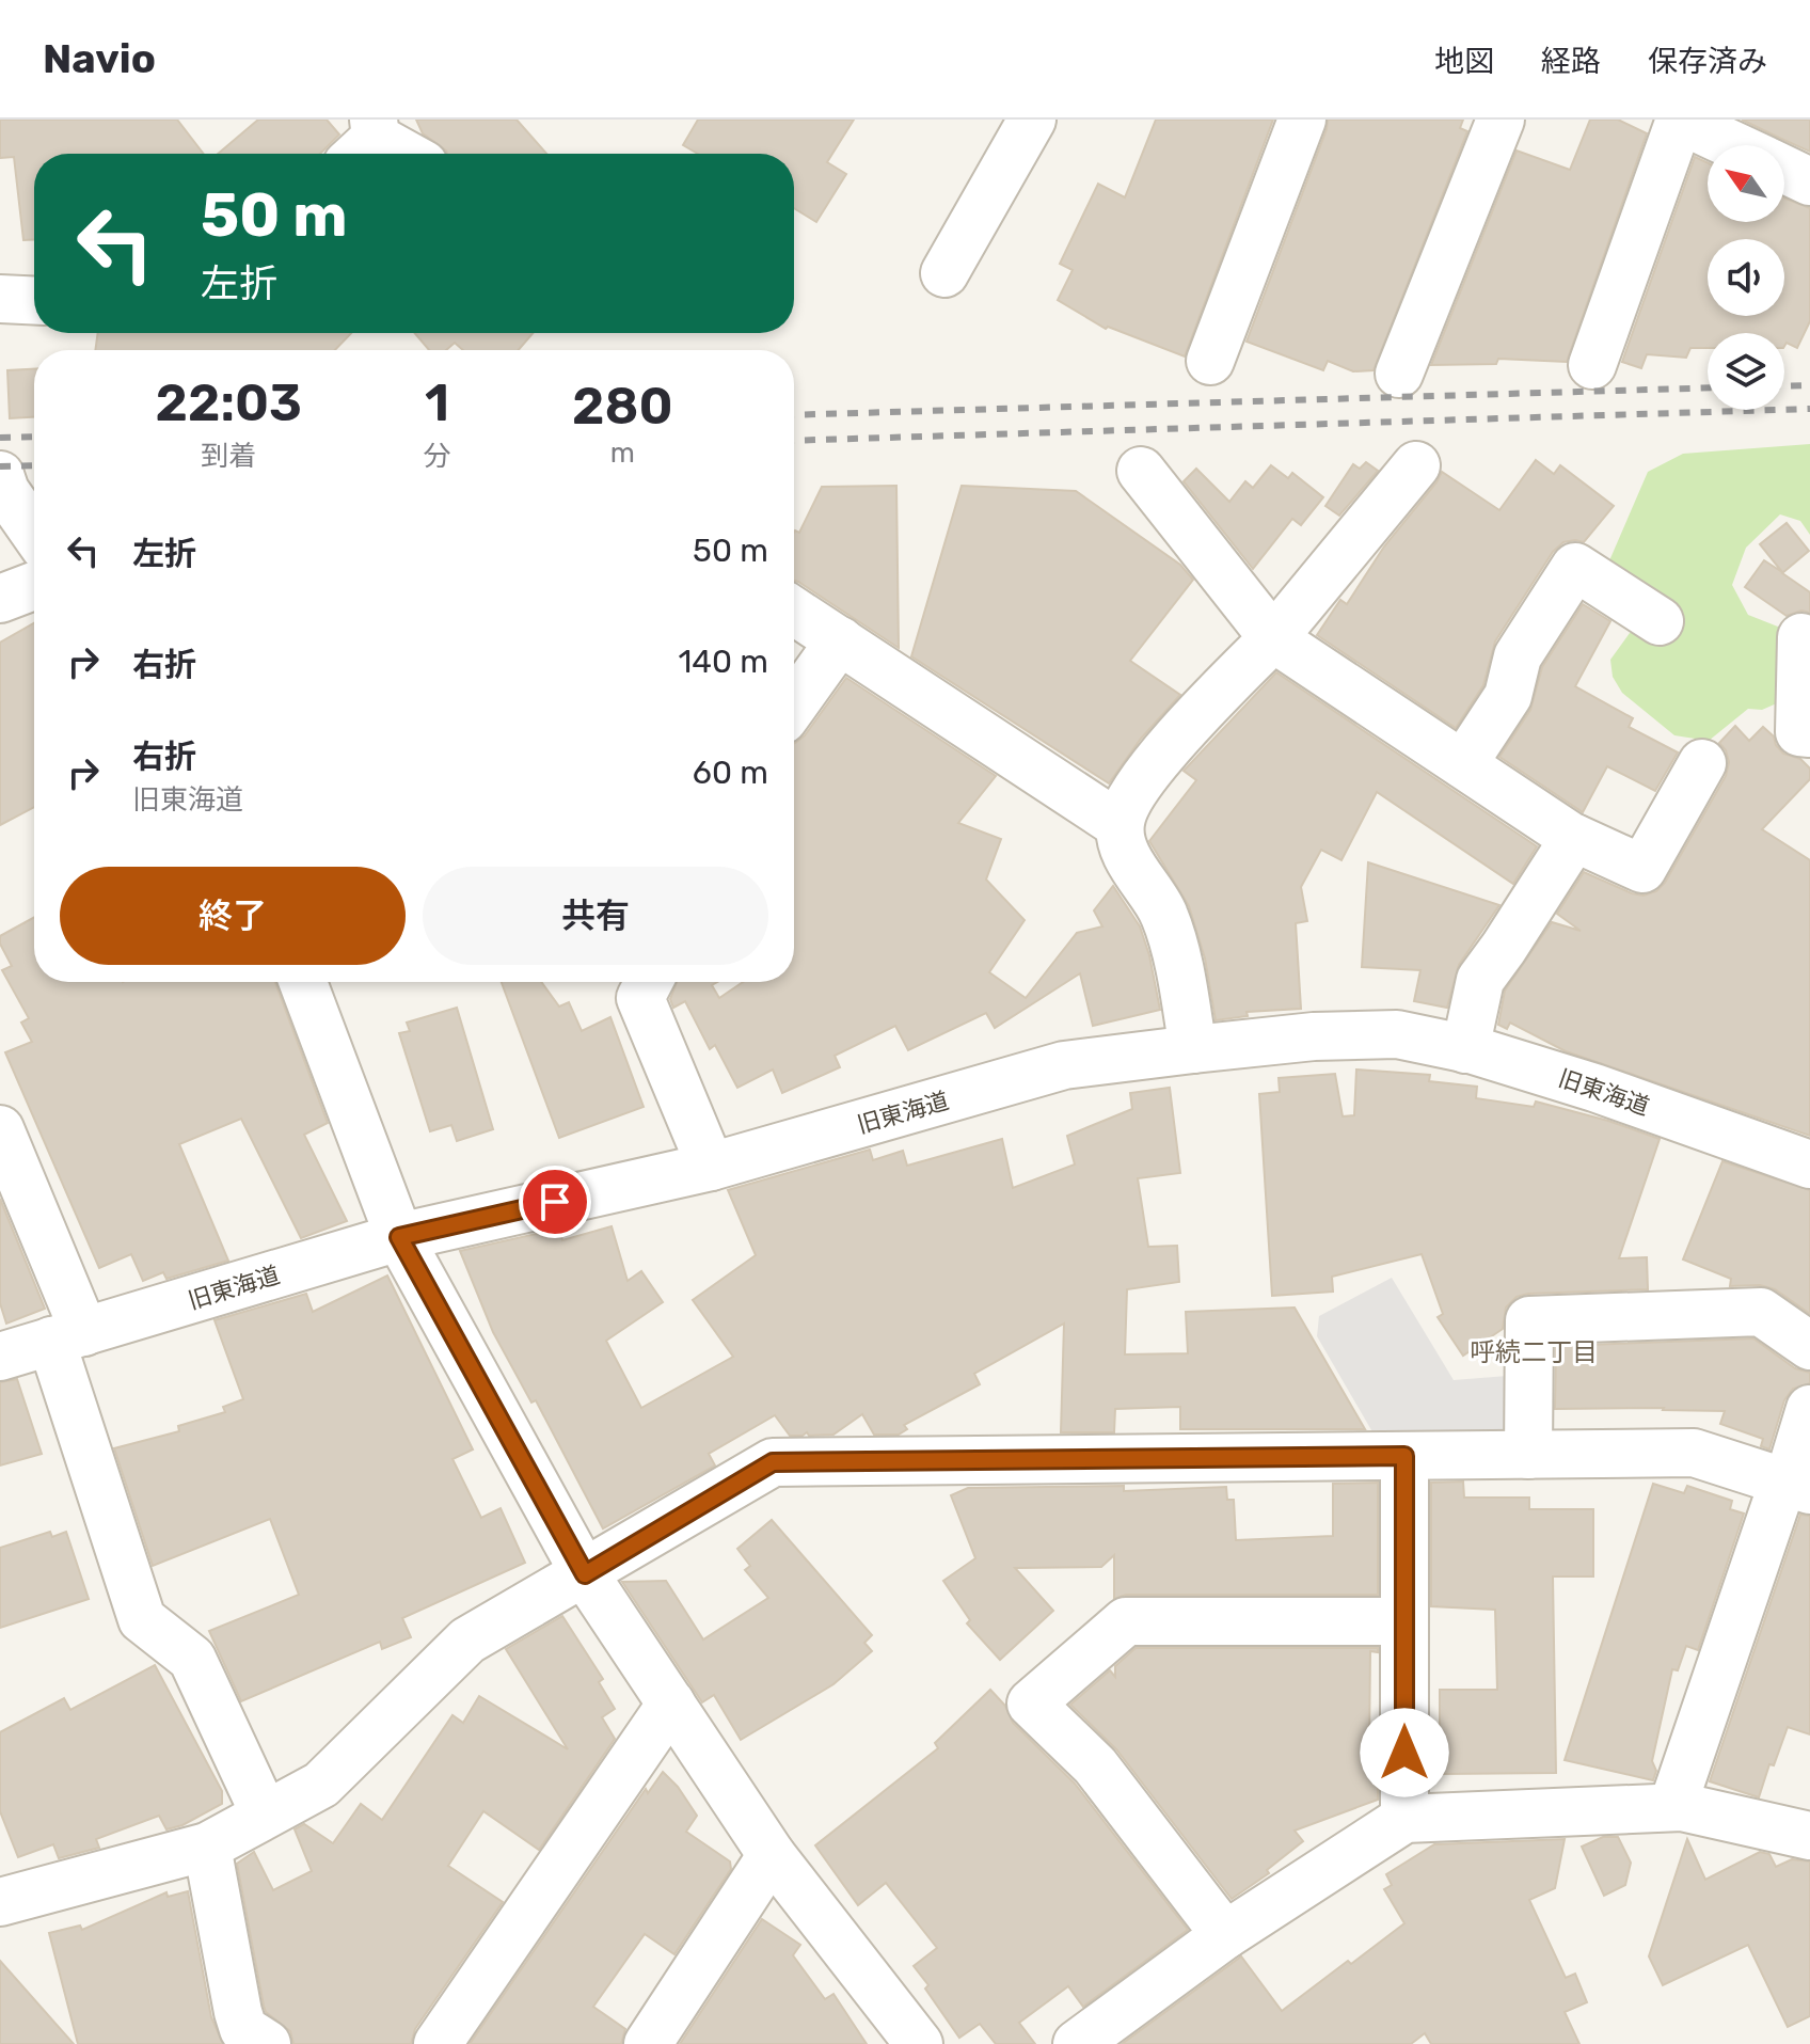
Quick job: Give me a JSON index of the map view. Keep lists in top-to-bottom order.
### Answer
{
  "streets": {
    "street": ["旧東海道"]
  },
  "districts": ["呼続二丁目"],
  "north": "top left",
  "page": {
    "header": "Navio",
    "nav": ["地図", "経路", "保存済み"],
    "turn": ["50 m", "左折"],
    "eta": [
      "22:03",
      "到着",
      "1",
      "分",
      "280",
      "m"
    ],
    "list": [
      {
        "name": "左折",
        "value": "50 m"
      },
      {
        "name": "右折",
        "value": "140 m"
      },
      {
        "name": "右折",
        "note": "旧東海道",
        "value": "60 m"
      }
    ],
    "buttons": ["終了", "共有"]
  }
}
